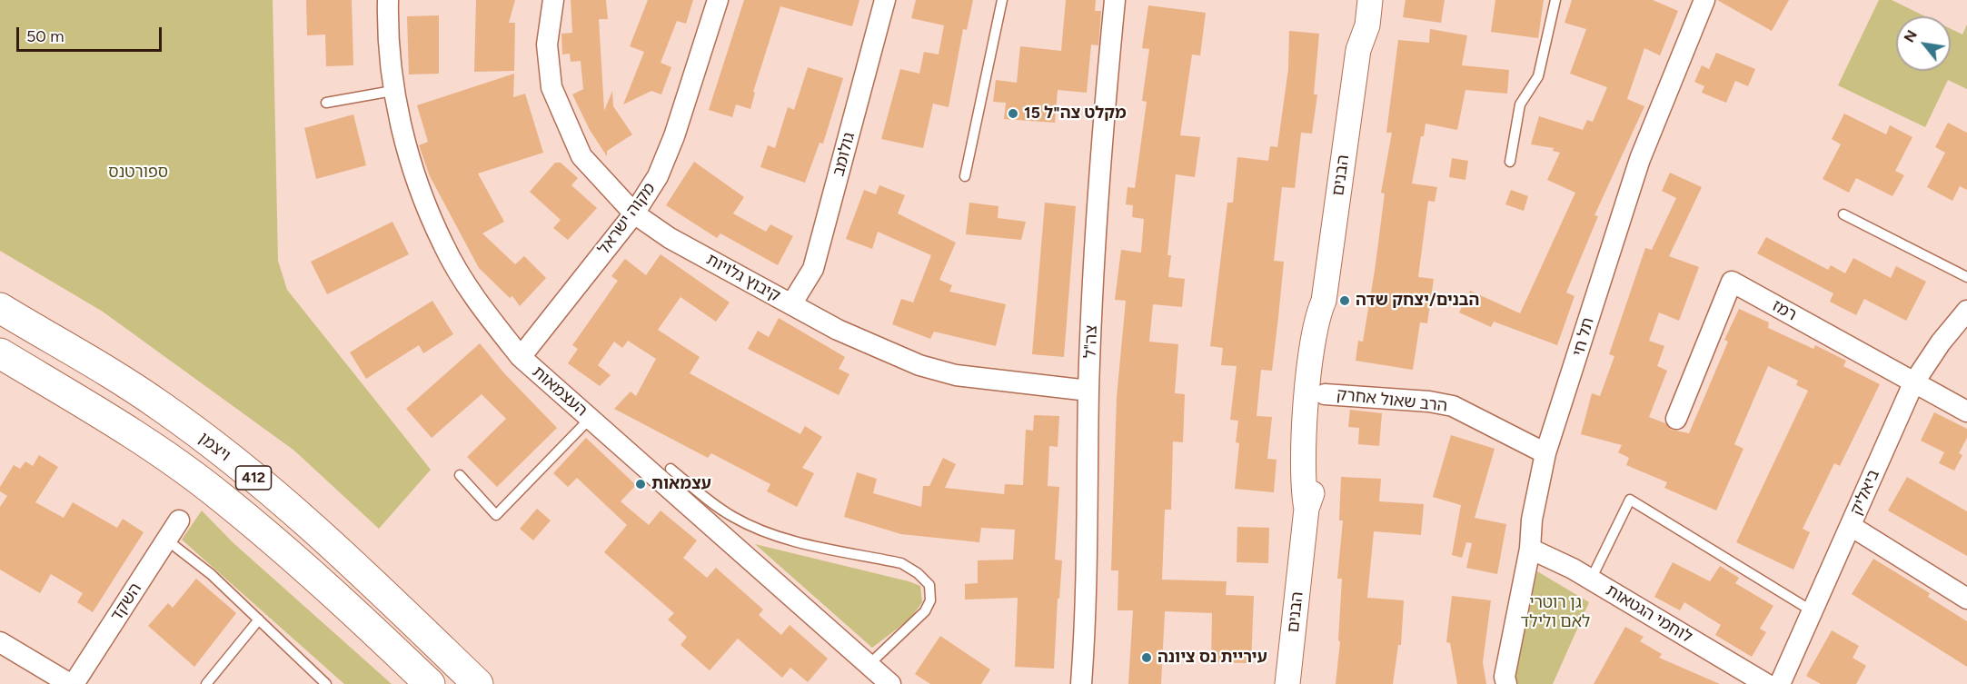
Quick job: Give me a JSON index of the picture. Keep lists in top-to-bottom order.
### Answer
{
  "streets": {
    "main road": ["ויצמן", "412"],
    "street": [
      "גולומב",
      "הבנים",
      "מקוה ישראל",
      "קיבוץ גלויות",
      "רמז",
      "תל חי",
      "צה\"ל",
      "העצמאות",
      "הרב שאול אחרק",
      "ביאליק",
      "השקד",
      "לוחמי הגטאות"
    ]
  },
  "crossings": [
    ["גולומב", "קיבוץ גלויות"],
    ["הבנים", "הרב שאול אחרק"],
    ["מקוה ישראל", "קיבוץ גלויות"],
    ["מקוה ישראל", "העצמאות"],
    ["קיבוץ גלויות", "צה\"ל"],
    ["רמז", "ביאליק"],
    ["תל חי", "הרב שאול אחרק"],
    ["תל חי", "לוחמי הגטאות"]
  ],
  "parks": ["ספורטנס", "גן רוטרי לאם ולילד"],
  "places": [
    "מקלט צה\"ל 15",
    "הבנים/יצחק שדה",
    "עצמאות",
    "עיריית נס ציונה"
  ],
  "scale_bar": "50 m",
  "north": "top left"
}
